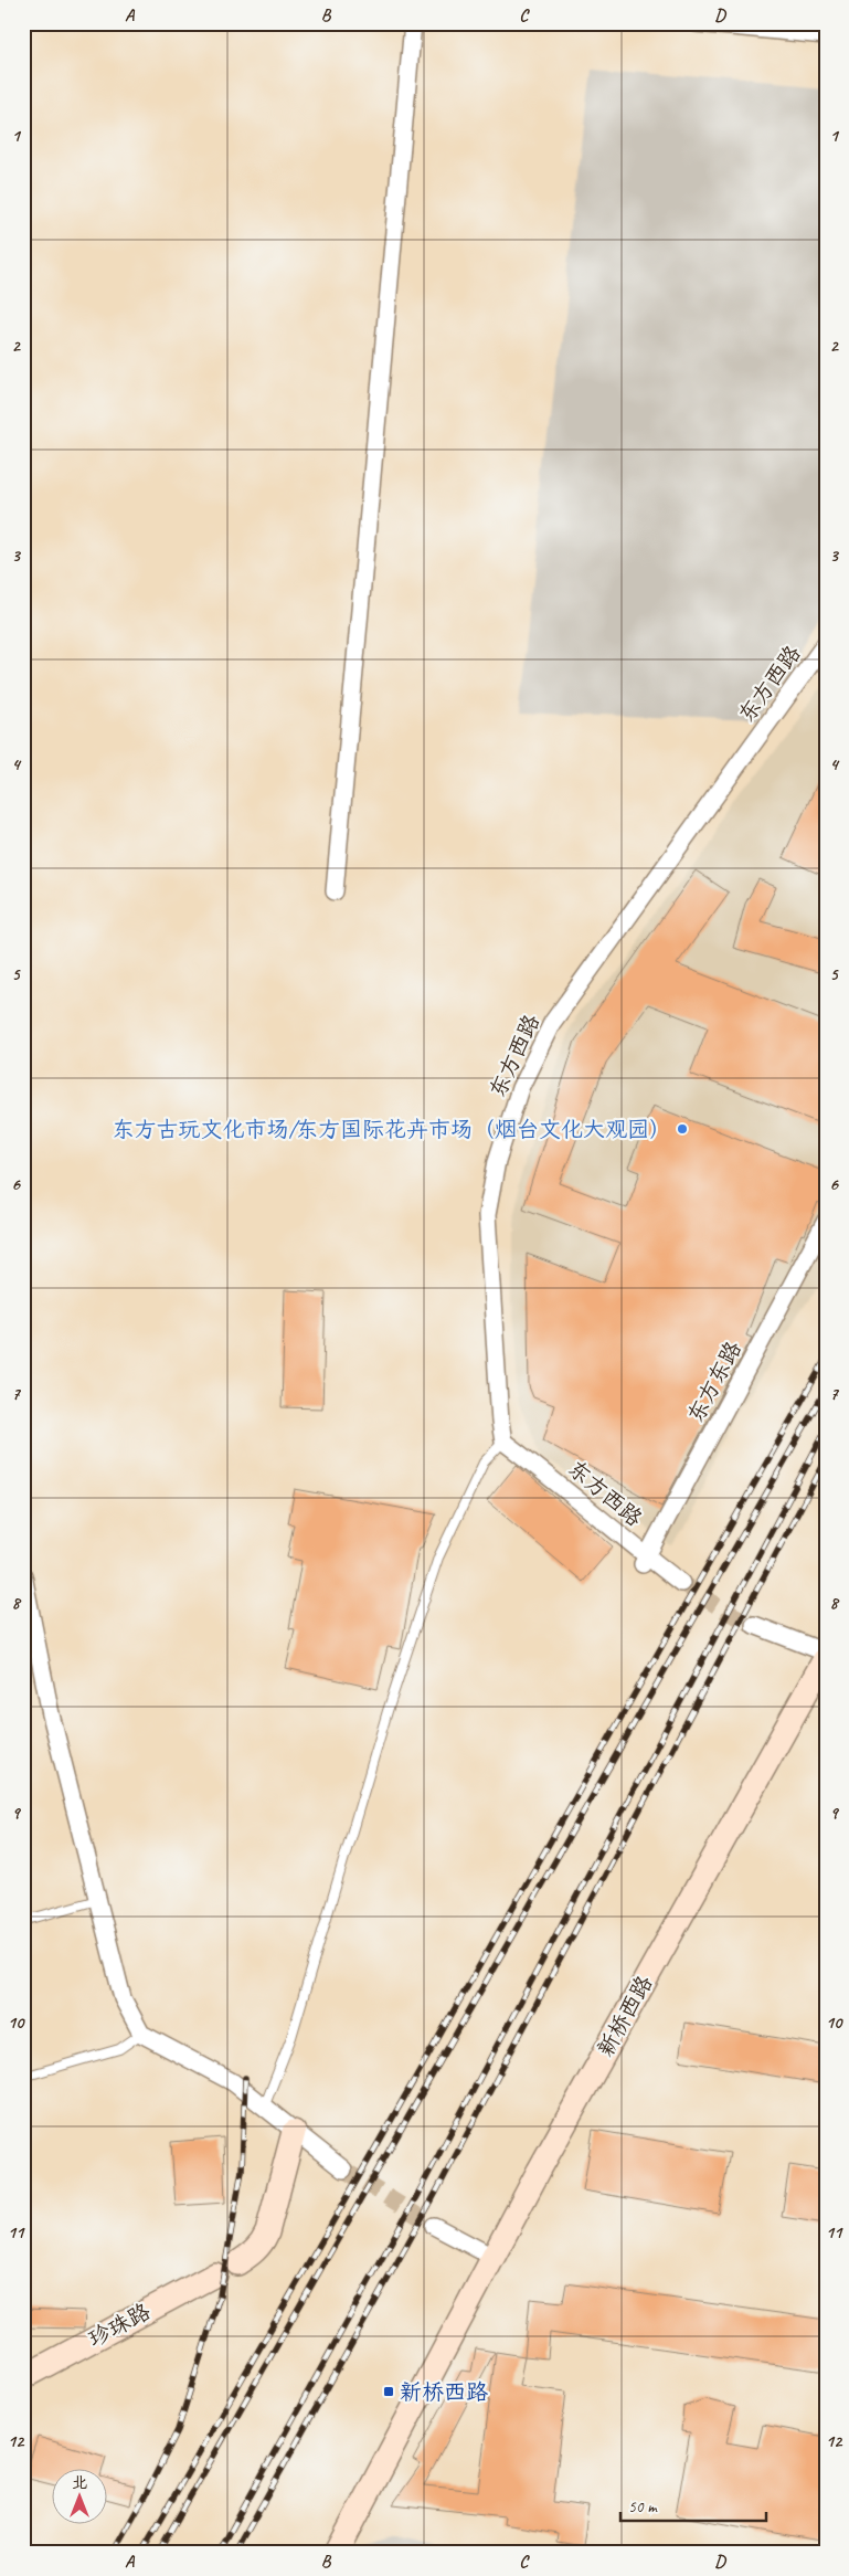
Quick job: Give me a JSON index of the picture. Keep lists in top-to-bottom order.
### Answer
{
  "streets": {
    "street": [
      "东方西路",
      "东方东路",
      "新桥西路",
      "珍珠路"
    ]
  },
  "crossings": [
    ["东方西路", "东方东路"]
  ],
  "places": {
    "other": ["东方古玩文化市场/东方国际花卉市场（烟台文化大观园）"],
    "transit": ["新桥西路"]
  },
  "scale_bar": "50 m",
  "north": "top",
  "grid": {
    "columns": [
      "A",
      "B",
      "C",
      "D"
    ],
    "rows": [
      "1",
      "2",
      "3",
      "4",
      "5",
      "6",
      "7",
      "8",
      "9",
      "10",
      "11",
      "12"
    ]
  }
}
